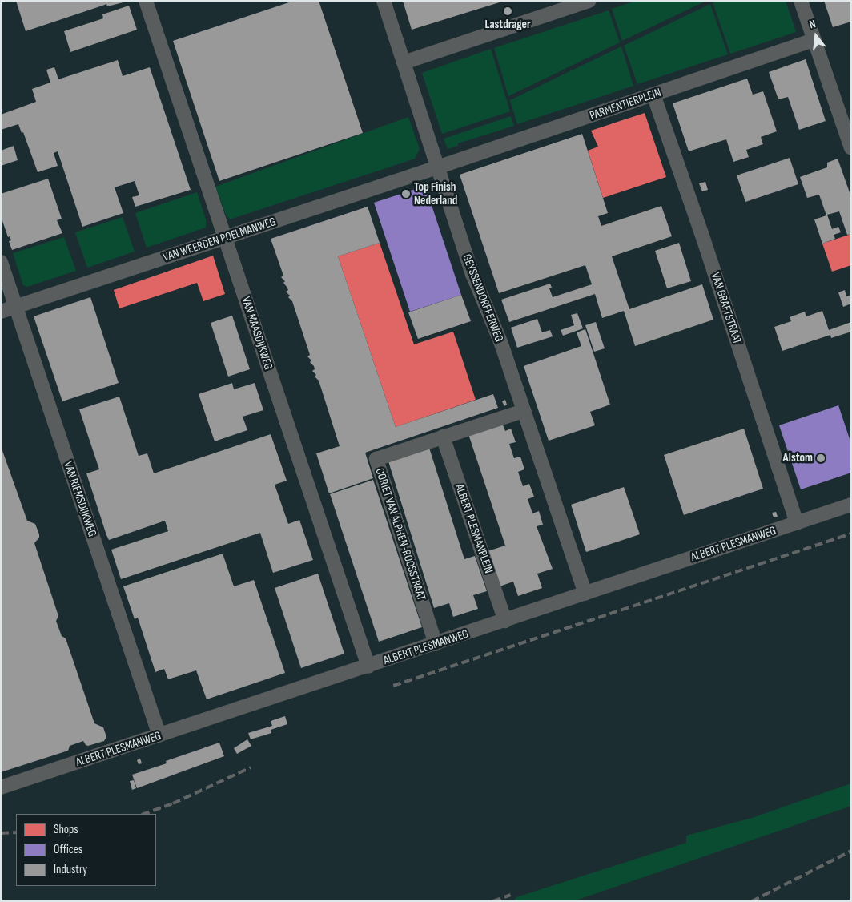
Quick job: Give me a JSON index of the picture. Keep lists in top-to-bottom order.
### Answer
{
  "streets": {
    "street": [
      "PARMENTIERPLEIN",
      "VAN WEERDEN POELMANWEG",
      "GEYSSENDORFFERWEG",
      "VAN GRAFTSTRAAT",
      "VAN MAASDIJKWEG",
      "VAN RIEMSDIJKWEG",
      "ALBERT PLESMANPLEIN",
      "CORIET VAN ALPHEN-ROOSSTRAAT",
      "ALBERT PLESMANWEG"
    ]
  },
  "crossings": [
    ["PARMENTIERPLEIN", "VAN WEERDEN POELMANWEG"],
    ["PARMENTIERPLEIN", "GEYSSENDORFFERWEG"],
    ["PARMENTIERPLEIN", "VAN GRAFTSTRAAT"],
    ["VAN WEERDEN POELMANWEG", "GEYSSENDORFFERWEG"],
    ["VAN WEERDEN POELMANWEG", "VAN MAASDIJKWEG"],
    ["VAN WEERDEN POELMANWEG", "VAN RIEMSDIJKWEG"],
    ["GEYSSENDORFFERWEG", "CORIET VAN ALPHEN-ROOSSTRAAT"],
    ["GEYSSENDORFFERWEG", "ALBERT PLESMANWEG"],
    ["VAN GRAFTSTRAAT", "ALBERT PLESMANWEG"],
    ["VAN MAASDIJKWEG", "ALBERT PLESMANWEG"],
    ["VAN RIEMSDIJKWEG", "ALBERT PLESMANWEG"],
    ["ALBERT PLESMANPLEIN", "CORIET VAN ALPHEN-ROOSSTRAAT"],
    ["ALBERT PLESMANPLEIN", "ALBERT PLESMANWEG"],
    ["CORIET VAN ALPHEN-ROOSSTRAAT", "ALBERT PLESMANWEG"]
  ],
  "places": ["Lastdrager", "Top Finish Nederland", "Alstom"],
  "legend": ["Shops", "Offices", "Industry"],
  "north": "top"
}
